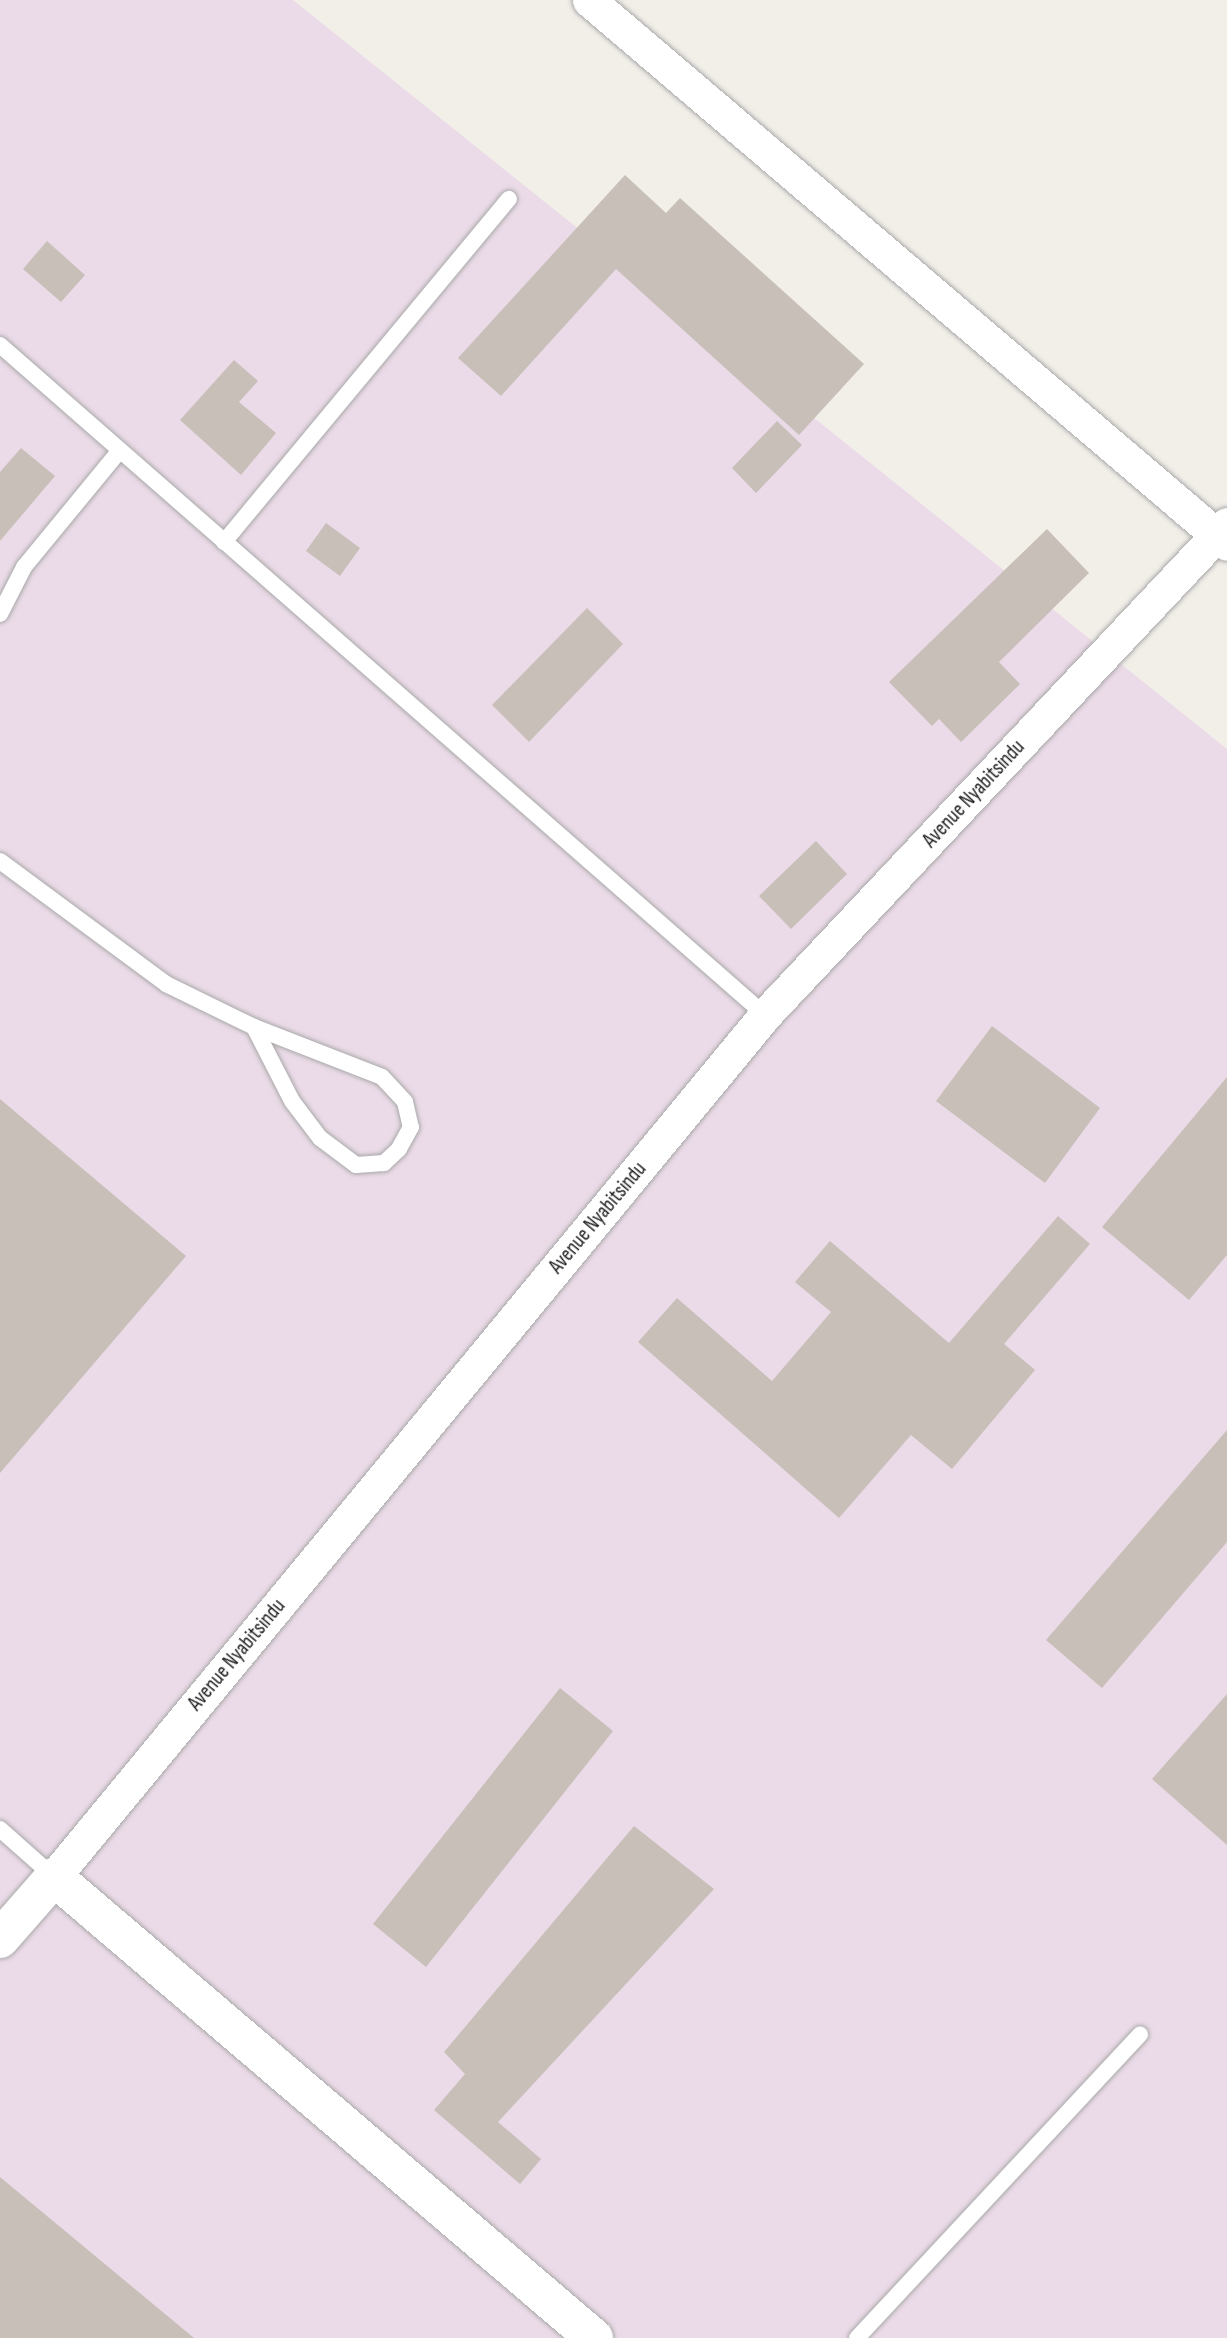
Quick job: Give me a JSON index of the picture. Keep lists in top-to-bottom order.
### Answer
{
  "streets": {
    "street": ["Avenue Nyabitsindu"]
  }
}
